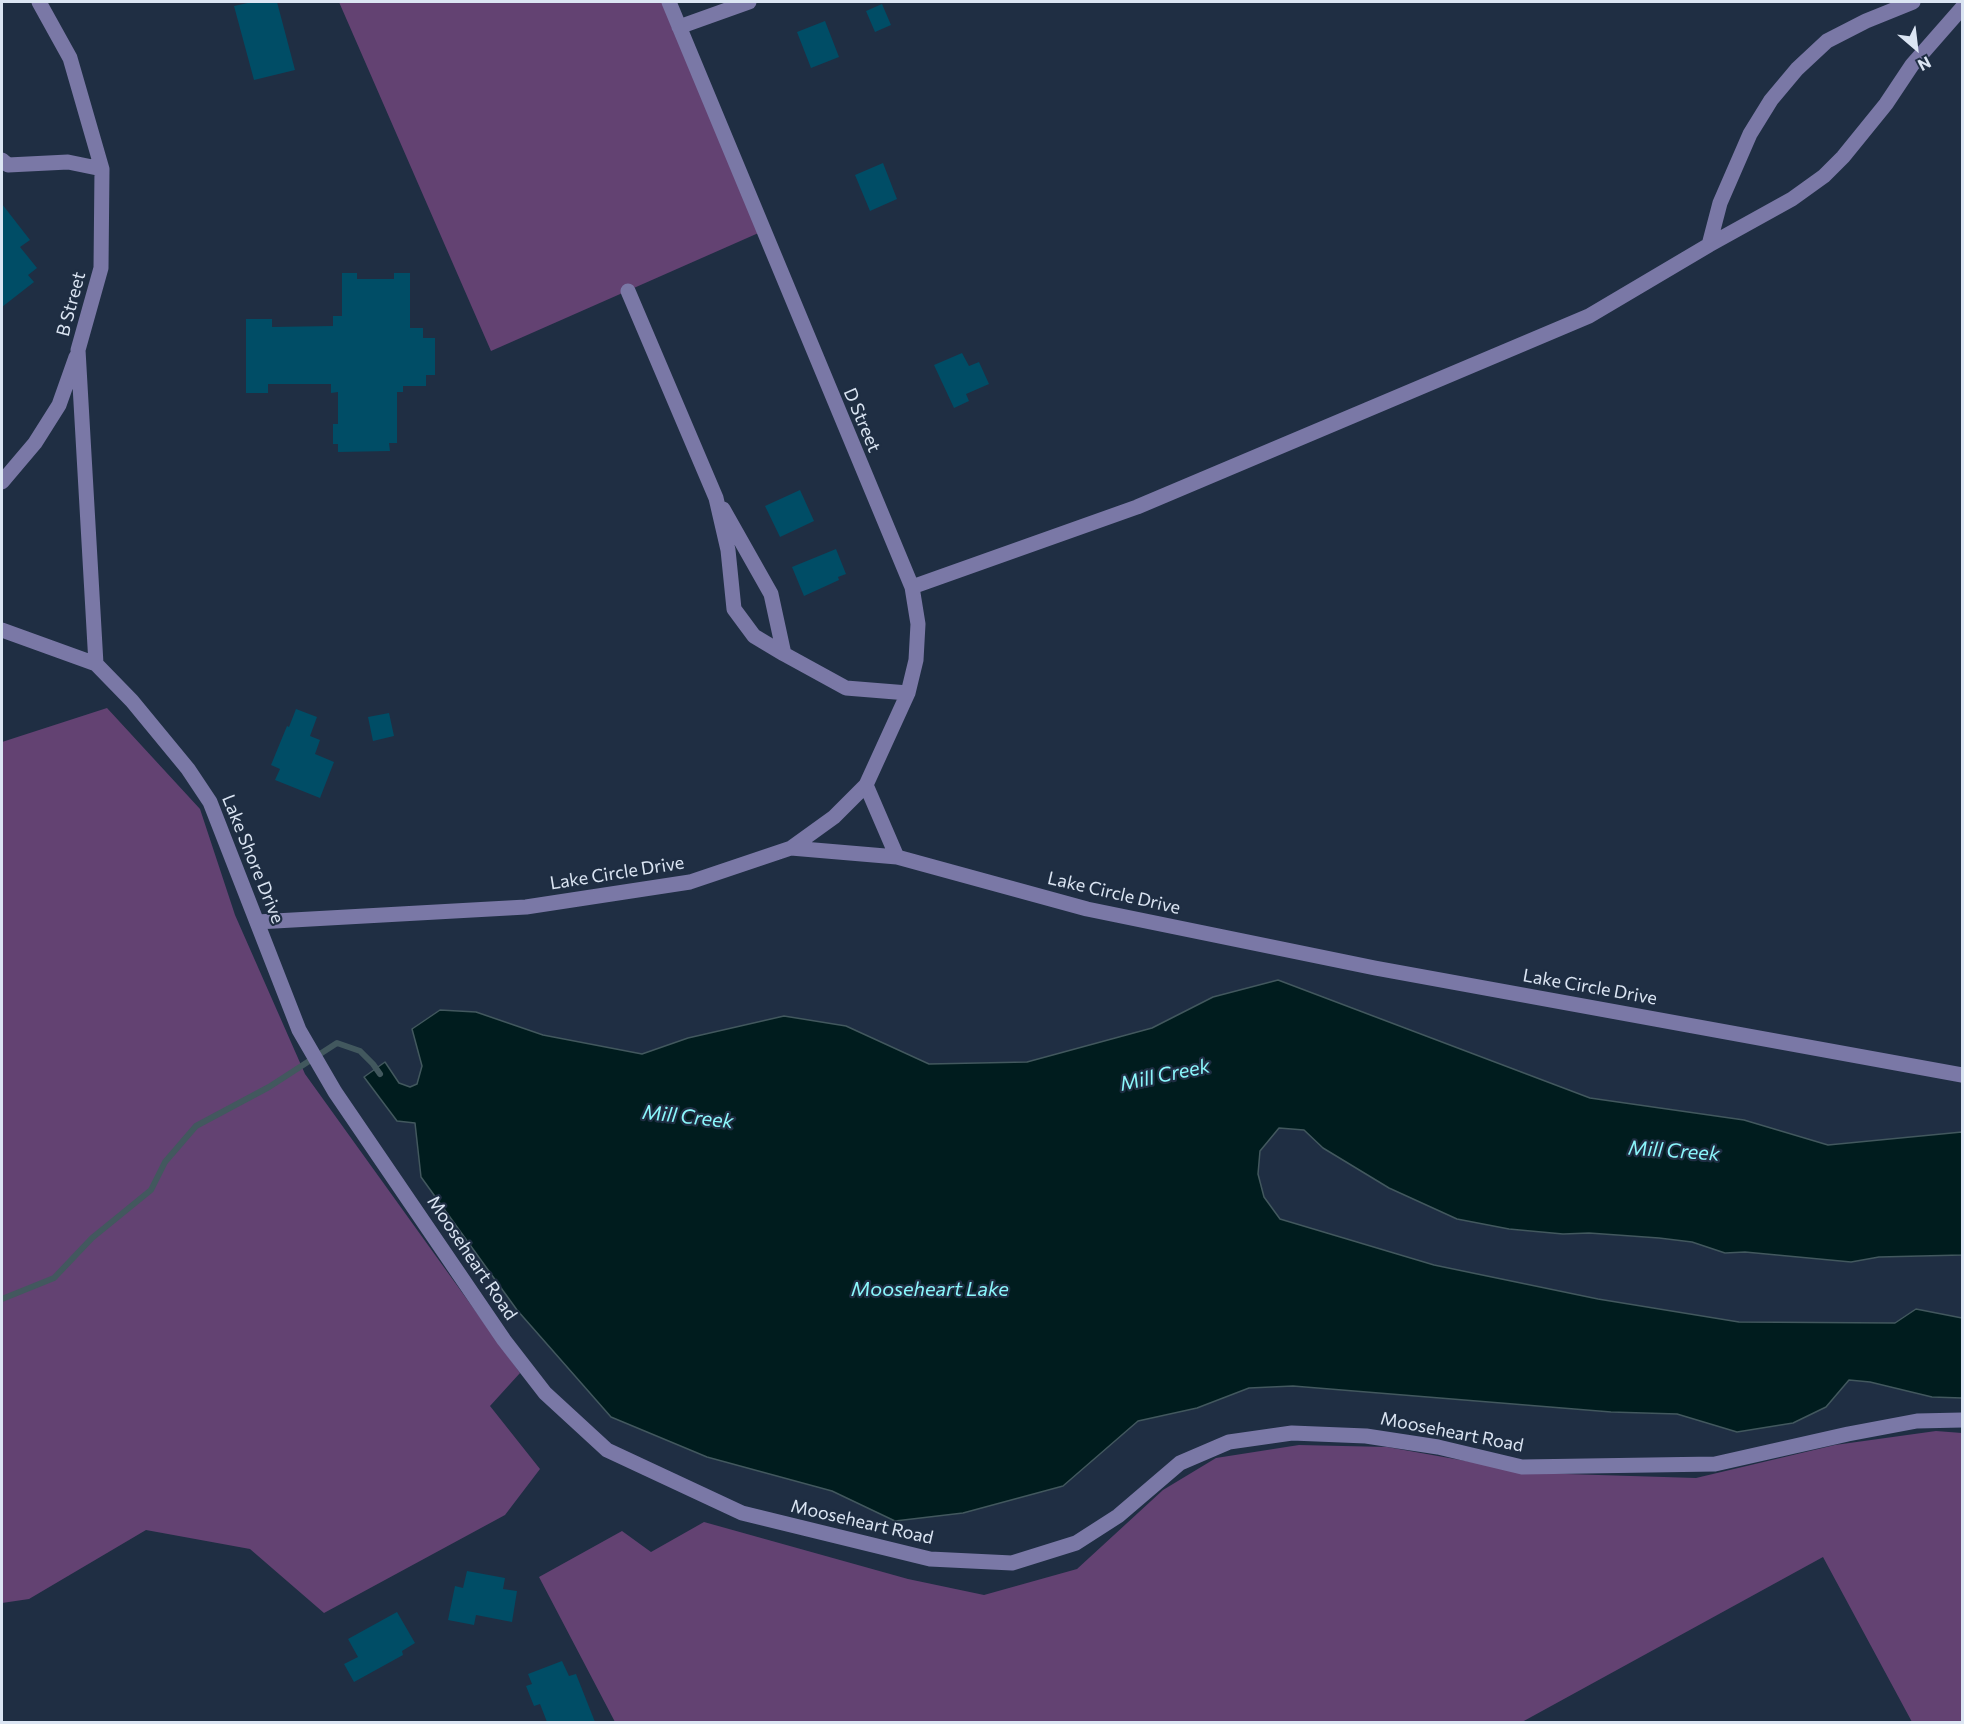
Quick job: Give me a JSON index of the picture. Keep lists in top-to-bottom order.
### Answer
{
  "streets": {
    "street": [
      "B Street",
      "D Street",
      "Lake Shore Drive",
      "Lake Circle Drive",
      "Mooseheart Road"
    ]
  },
  "crossings": [
    ["B Street", "Lake Shore Drive"],
    ["Lake Shore Drive", "Lake Circle Drive"],
    ["Lake Shore Drive", "Mooseheart Road"]
  ],
  "water": ["Mill Creek", "Mooseheart Lake"],
  "north": "bottom right"
}
